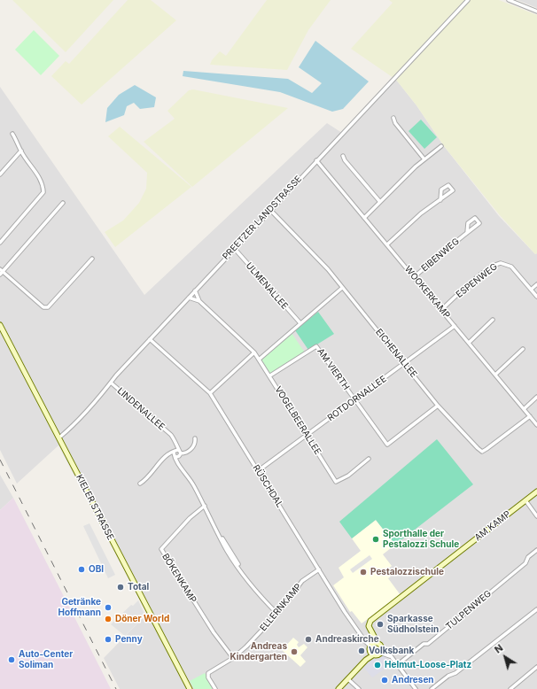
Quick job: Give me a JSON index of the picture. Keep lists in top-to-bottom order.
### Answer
{
  "streets": {
    "main road": ["KIELER STRASSE", "AM KAMP"],
    "street": [
      "PREETZER LANDSTRASSE",
      "EIBENWEG",
      "ESPENWEG",
      "ULMENALLEE",
      "WOOKERKAMP",
      "EICHENALLEE",
      "AM VIERTH",
      "ROTDORNALLEE",
      "LINDENALLEE",
      "VOGELBEERALLEE",
      "RÜSCHDAL",
      "BÖKENKAMP",
      "ELLERNKAMP",
      "TULPENWEG"
    ]
  },
  "crossings": [
    ["PREETZER LANDSTRASSE", "ULMENALLEE"],
    ["PREETZER LANDSTRASSE", "WOOKERKAMP"],
    ["PREETZER LANDSTRASSE", "EICHENALLEE"],
    ["PREETZER LANDSTRASSE", "LINDENALLEE"],
    ["PREETZER LANDSTRASSE", "RÜSCHDAL"],
    ["PREETZER LANDSTRASSE", "KIELER STRASSE"],
    ["EIBENWEG", "WOOKERKAMP"],
    ["ESPENWEG", "WOOKERKAMP"],
    ["WOOKERKAMP", "EICHENALLEE"],
    ["WOOKERKAMP", "ROTDORNALLEE"],
    ["EICHENALLEE", "AM VIERTH"],
    ["EICHENALLEE", "ROTDORNALLEE"],
    ["AM VIERTH", "ROTDORNALLEE"],
    ["AM VIERTH", "VOGELBEERALLEE"],
    ["ROTDORNALLEE", "VOGELBEERALLEE"],
    ["ROTDORNALLEE", "RÜSCHDAL"],
    ["RÜSCHDAL", "AM KAMP"],
    ["RÜSCHDAL", "ELLERNKAMP"],
    ["BÖKENKAMP", "ELLERNKAMP"]
  ],
  "places": [
    "Sporthalle der Pestalozzi Schule",
    "OBI",
    "Pestalozzischule",
    "Total",
    "Getränke Hoffmann",
    "Döner World",
    "Sparkasse Südholstein",
    "Penny",
    "Andreaskirche",
    "Volksbank",
    "Andreas Kindergarten",
    "Auto-Center Soliman",
    "Helmut-Loose-Platz",
    "Andresen"
  ],
  "north": "top left"
}
